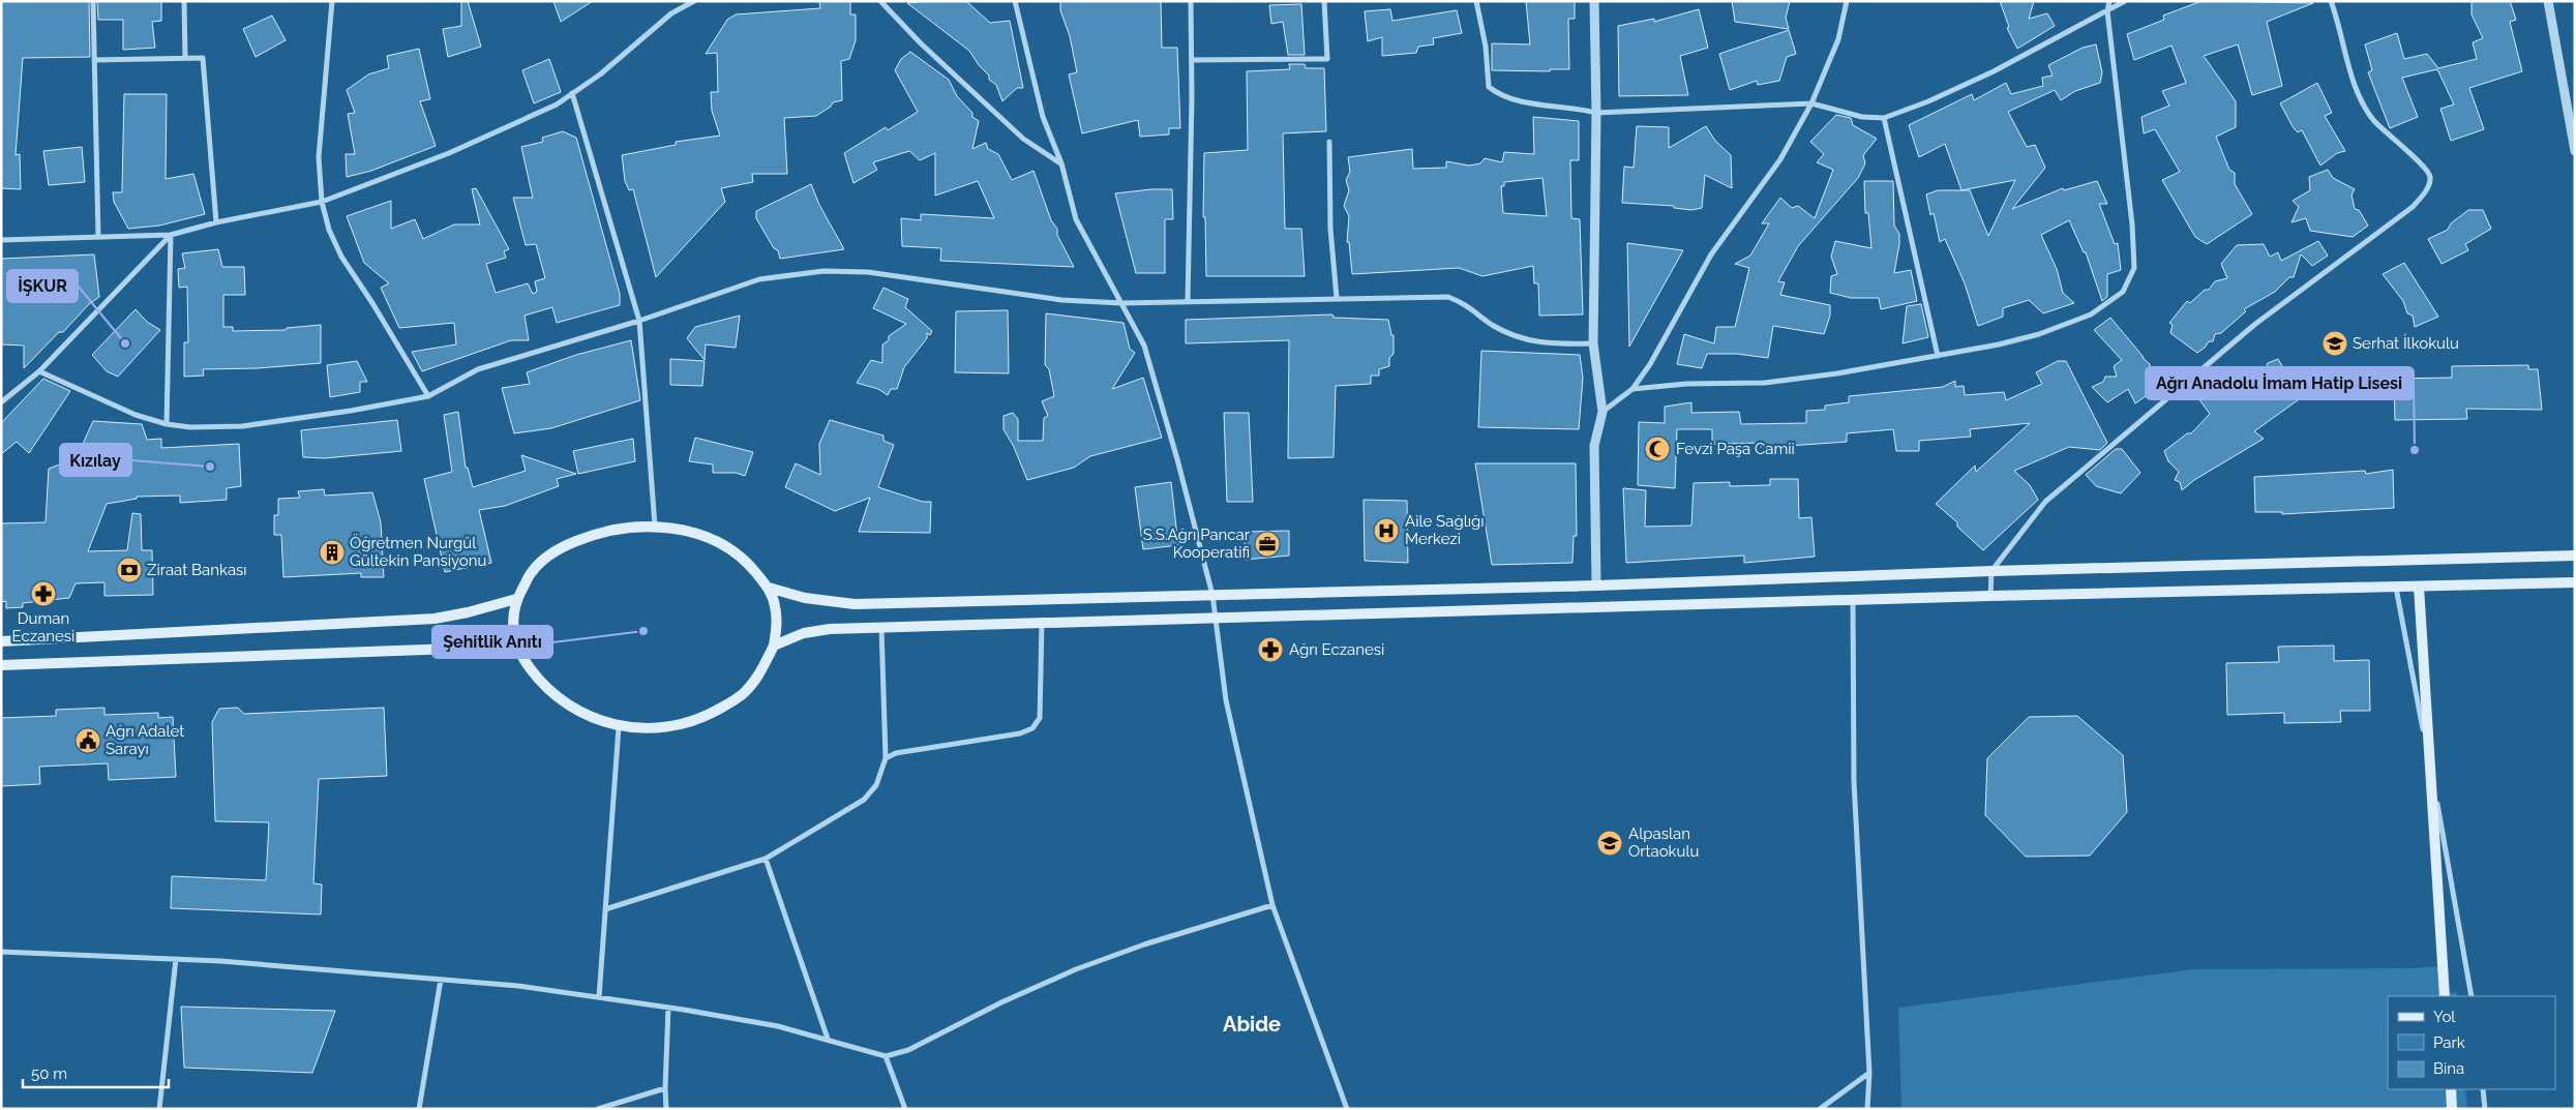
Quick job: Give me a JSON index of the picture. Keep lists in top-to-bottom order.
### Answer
{
  "districts": ["Abide"],
  "places": {
    "other": [
      "İŞKUR",
      "Ağrı Anadolu İmam Hatip Lisesi",
      "Kızılay",
      "Şehitlik Anıtı"
    ],
    "school or university": ["Serhat İlkokulu", "Alpaslan Ortaokulu"],
    "mosque": ["Fevzi Paşa Camii"],
    "hospital": ["Aile Sağlığı Merkezi"],
    "office": ["S.S.Ağrı Pancar Kooperatifi"],
    "building": ["Öğretmen Nurgül Gültekin Pansiyonu"],
    "bank": ["Ziraat Bankası"],
    "pharmacy": ["Duman Eczanesi", "Ağrı Eczanesi"],
    "public building": ["Ağrı Adalet Sarayı"]
  },
  "legend": ["Yol", "Park", "Bina"],
  "scale_bar": "50 m"
}
